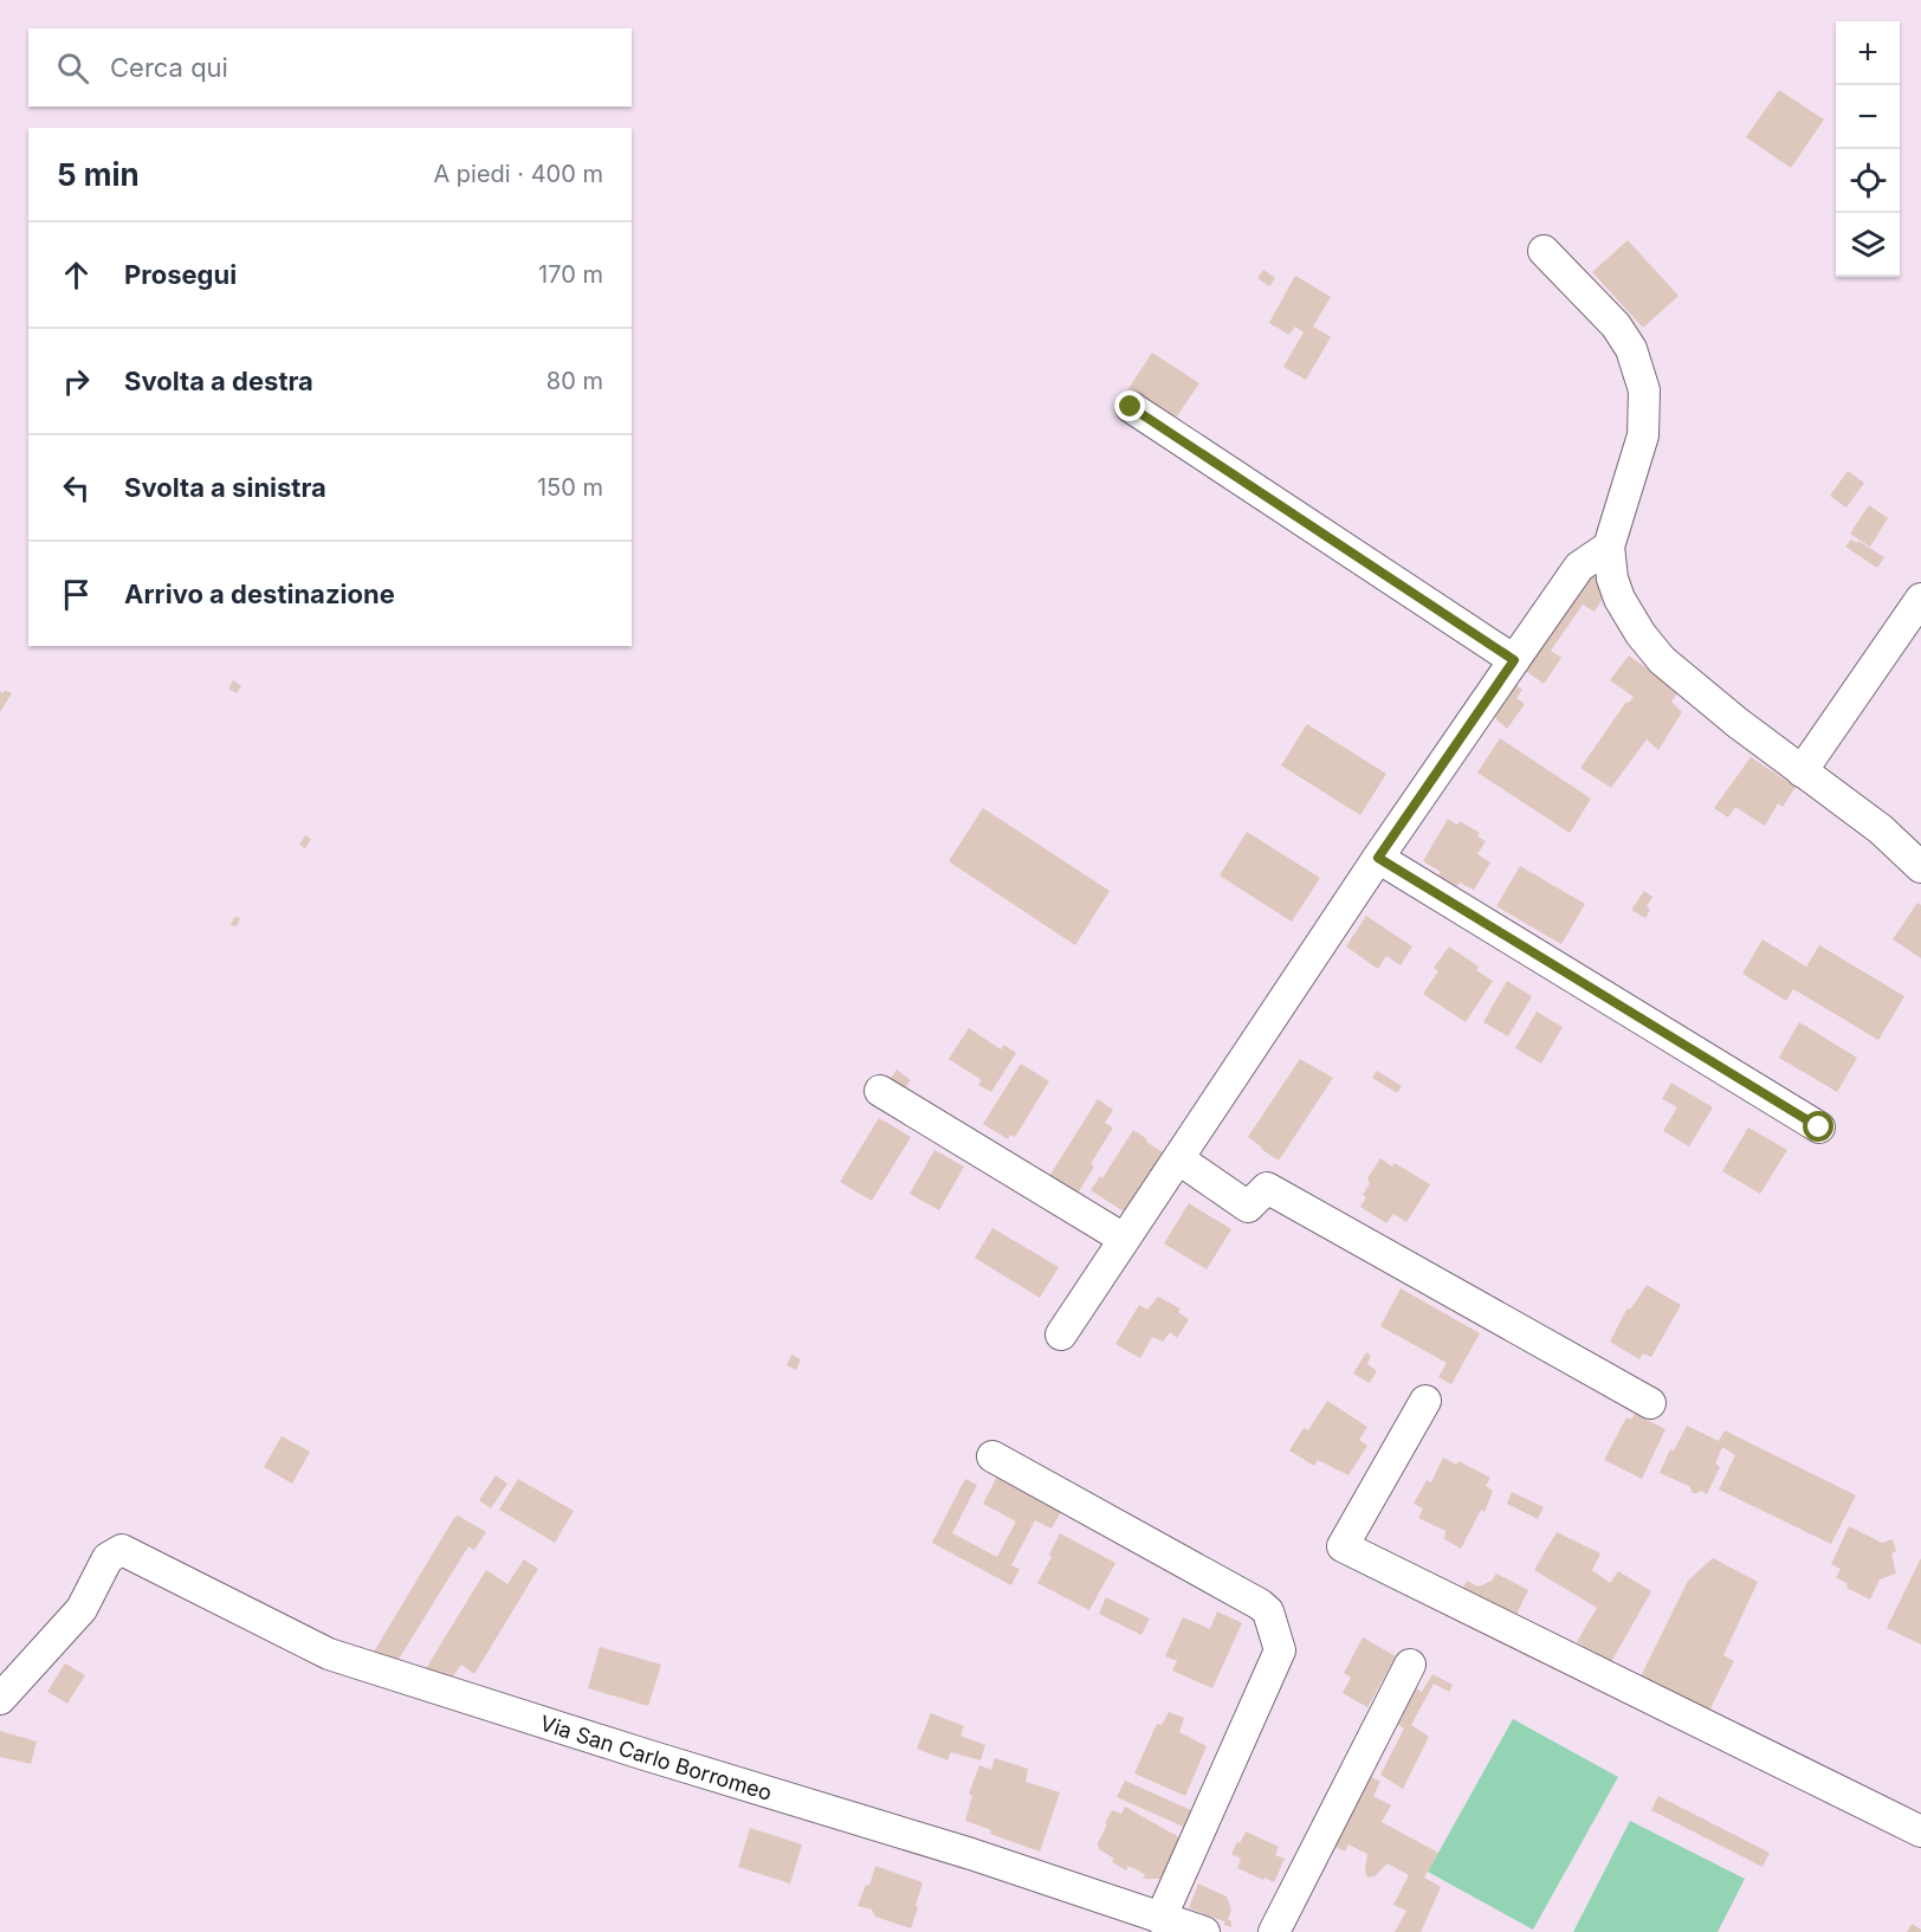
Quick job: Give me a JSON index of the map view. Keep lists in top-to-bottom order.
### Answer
{
  "streets": {
    "street": ["Via San Carlo Borromeo"]
  },
  "page": {
    "map_buttons": ["+", "−"],
    "search": "Cerca qui",
    "heading": ["5 min", "A piedi · 400 m"],
    "list": [
      ["Prosegui", "170 m"],
      ["Svolta a destra", "80 m"],
      ["Svolta a sinistra", "150 m"],
      "Arrivo a destinazione"
    ]
  }
}
